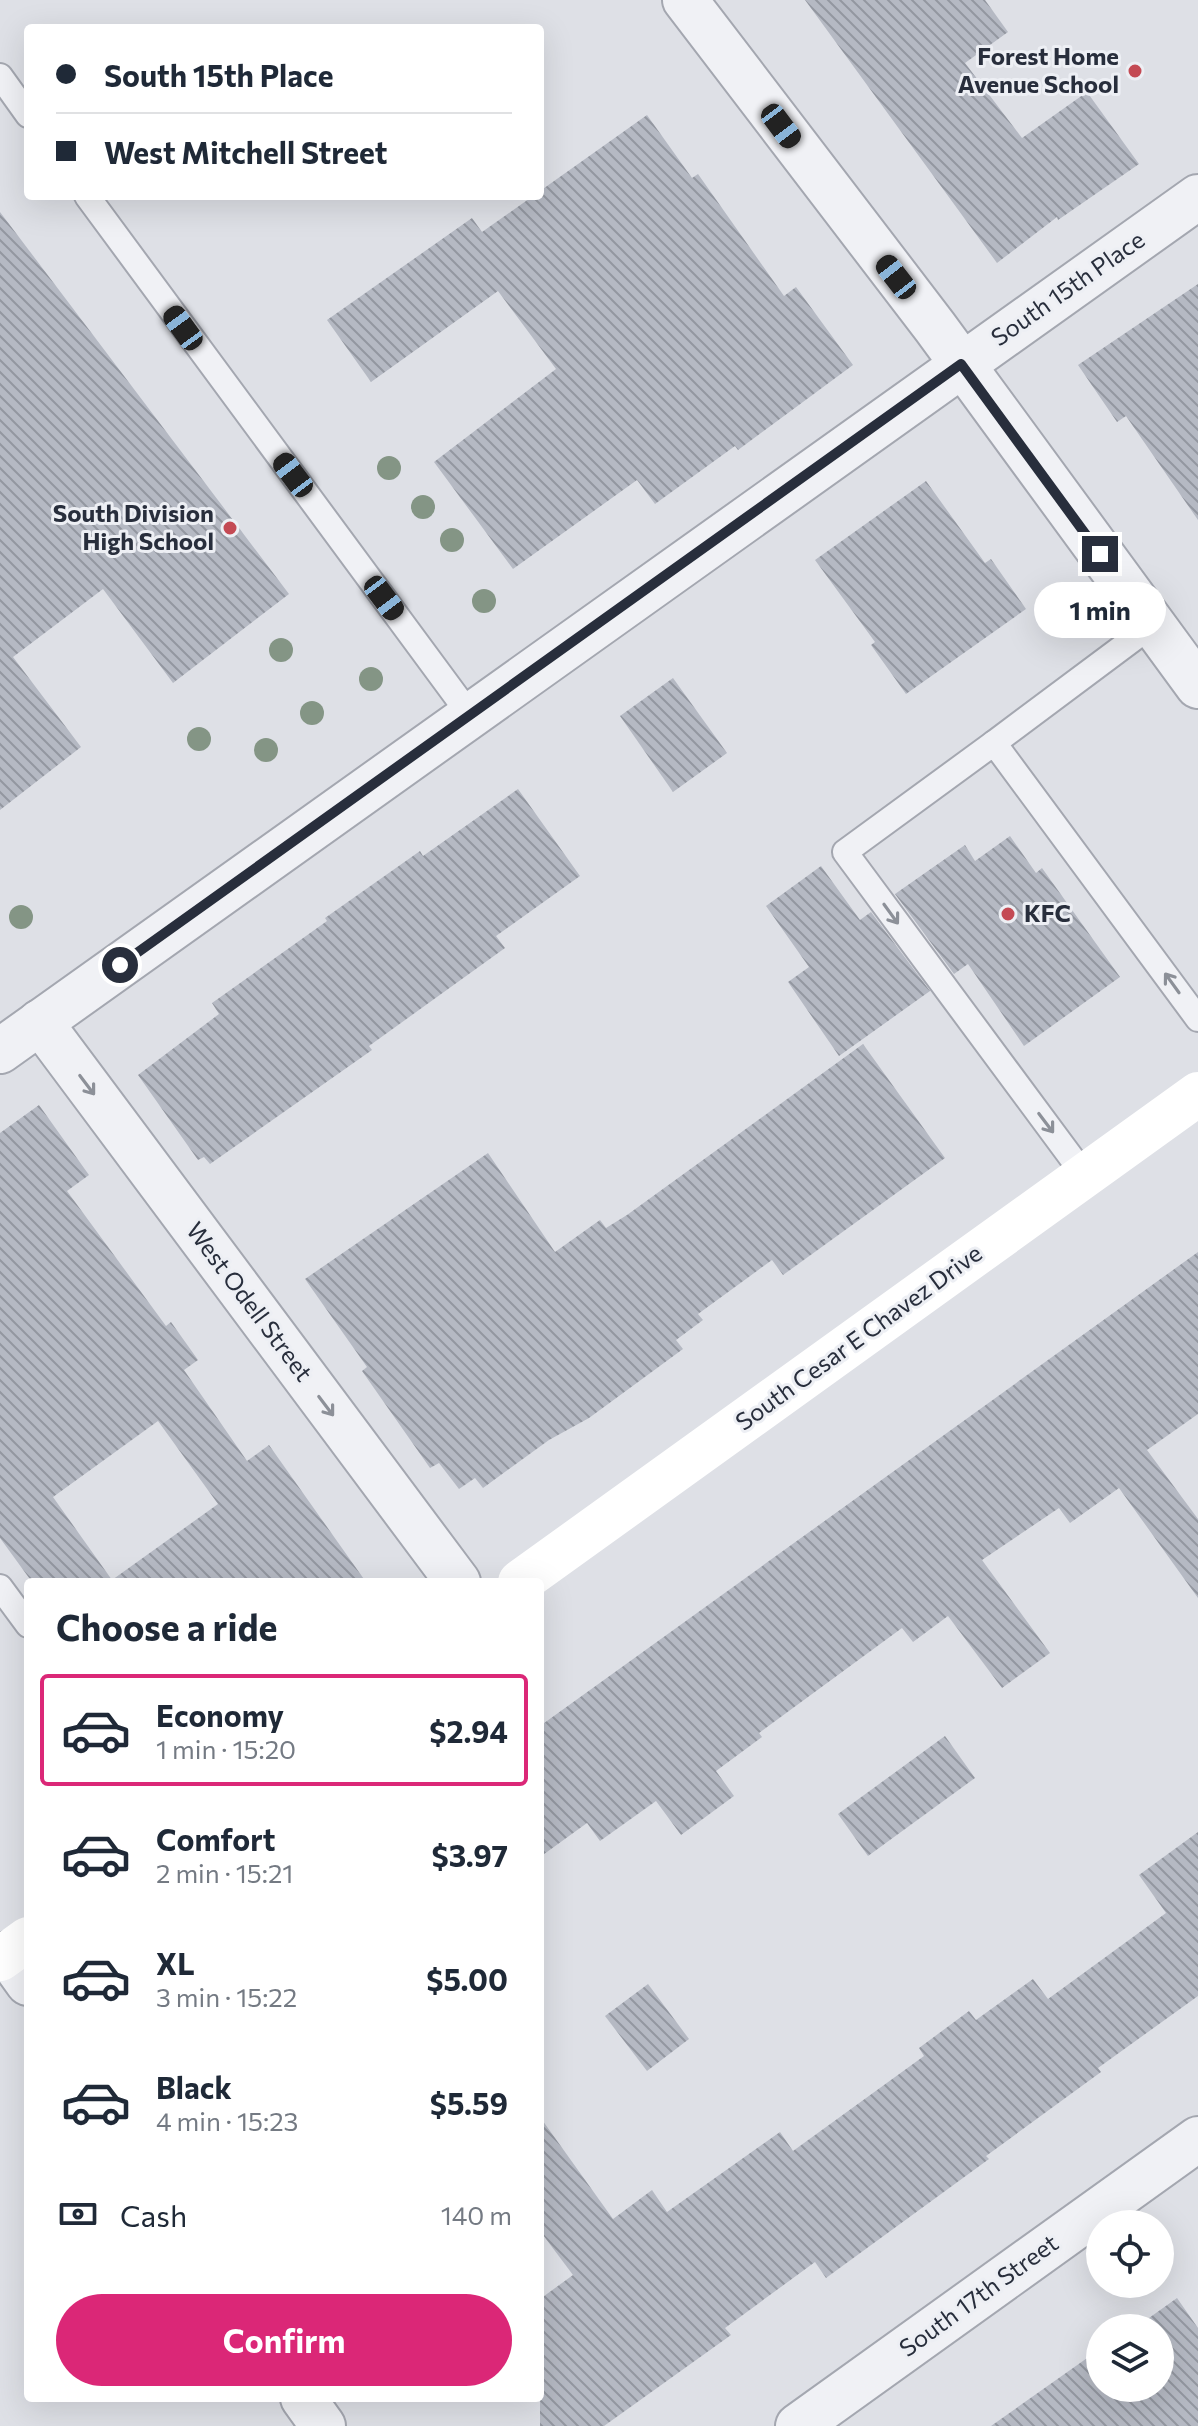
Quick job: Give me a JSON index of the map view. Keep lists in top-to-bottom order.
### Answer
{
  "streets": {
    "main road": ["South Cesar E Chavez Drive"],
    "street": ["South 15th Place", "West Odell Street", "South 17th Street"]
  },
  "crossings": [
    ["South 15th Place", "West Odell Street"]
  ],
  "one_way": ["West Odell Street"],
  "places": ["Forest Home Avenue School", "South Division High School", "KFC"],
  "page": {
    "banner": ["South 15th Place", "West Mitchell Street"],
    "bubble": "1 min",
    "heading": "Choose a ride",
    "list": [
      {
        "name": "Economy",
        "note": "1 min · 15:20",
        "value": "$2.94"
      },
      {
        "name": "Comfort",
        "note": "2 min · 15:21",
        "value": "$3.97"
      },
      {
        "name": "XL",
        "note": "3 min · 15:22",
        "value": "$5.00"
      },
      {
        "name": "Black",
        "note": "4 min · 15:23",
        "value": "$5.59"
      }
    ],
    "pay": ["Cash", "140 m"],
    "buttons": "Confirm"
  }
}
